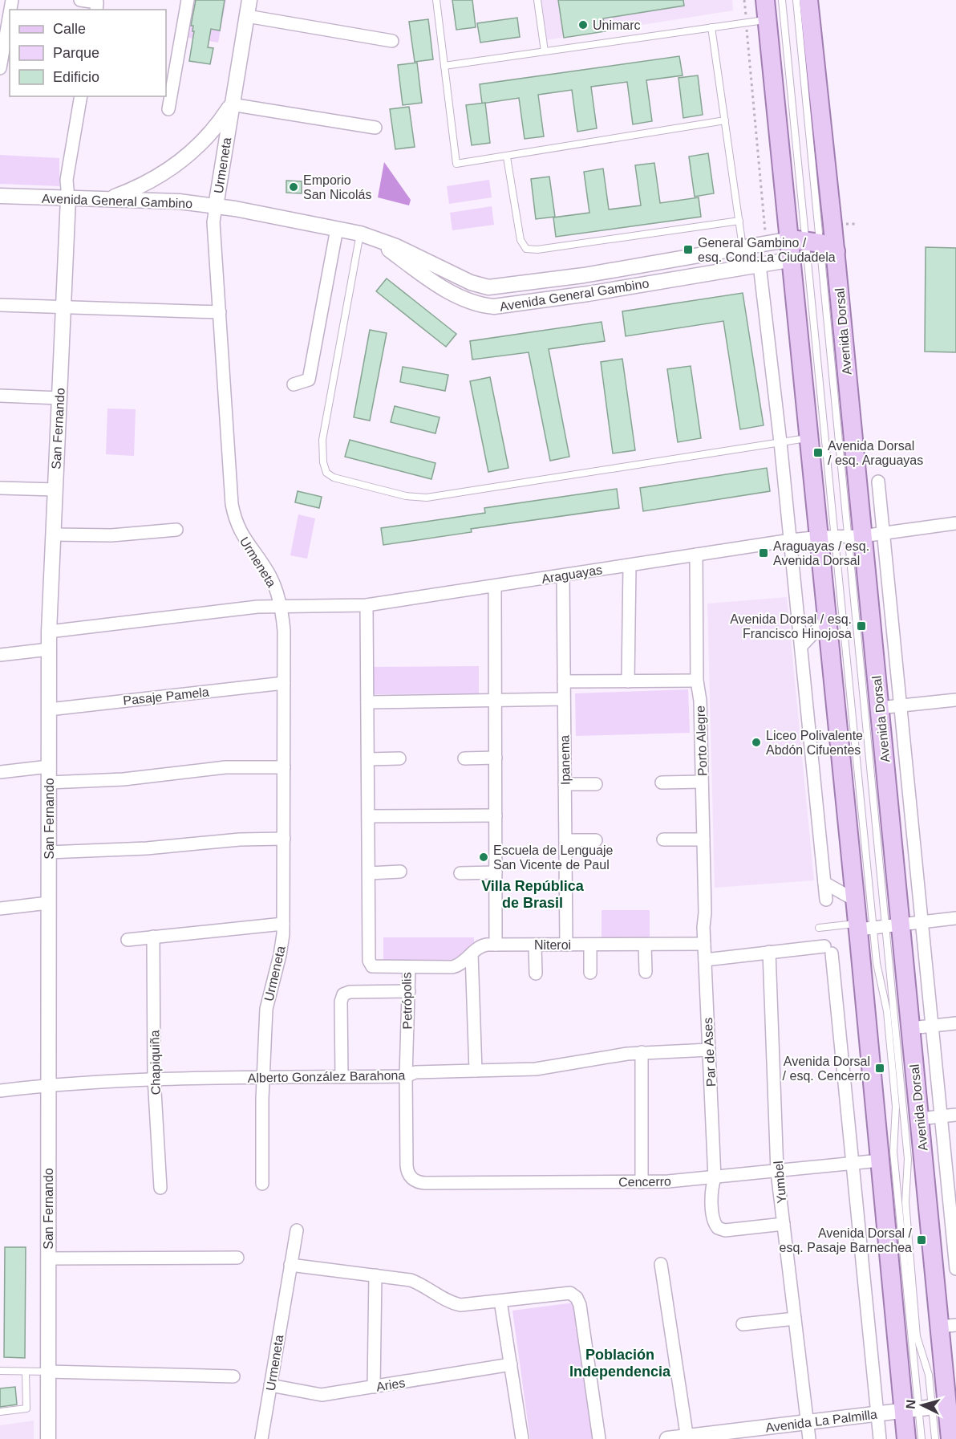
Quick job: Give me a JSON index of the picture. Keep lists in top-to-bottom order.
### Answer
{
  "streets": {
    "main road": ["Avenida Dorsal"],
    "street": [
      "Urmeneta",
      "Avenida General Gambino",
      "San Fernando",
      "Araguayas",
      "Pasaje Pamela",
      "Porto Alegre",
      "Ipanema",
      "Niteroi",
      "Petrópolis",
      "Par de Ases",
      "Chapiquiña",
      "Alberto González Barahona",
      "Cencerro",
      "Yumbel",
      "Aries",
      "Avenida La Palmilla"
    ]
  },
  "crossings": [
    ["Urmeneta", "Avenida General Gambino"],
    ["Urmeneta", "Araguayas"],
    ["Urmeneta", "Pasaje Pamela"],
    ["Urmeneta", "Alberto González Barahona"],
    ["Urmeneta", "Aries"],
    ["Avenida General Gambino", "Avenida Dorsal"],
    ["Avenida General Gambino", "San Fernando"],
    ["Avenida Dorsal", "Araguayas"],
    ["Avenida Dorsal", "Cencerro"],
    ["Avenida Dorsal", "Avenida La Palmilla"],
    ["San Fernando", "Araguayas"],
    ["San Fernando", "Pasaje Pamela"],
    ["San Fernando", "Alberto González Barahona"],
    ["Araguayas", "Porto Alegre"],
    ["Araguayas", "Ipanema"],
    ["Araguayas", "Petrópolis"],
    ["Porto Alegre", "Par de Ases"],
    ["Ipanema", "Niteroi"],
    ["Niteroi", "Petrópolis"],
    ["Niteroi", "Par de Ases"],
    ["Petrópolis", "Alberto González Barahona"],
    ["Petrópolis", "Cencerro"],
    ["Par de Ases", "Alberto González Barahona"],
    ["Par de Ases", "Cencerro"],
    ["Par de Ases", "Yumbel"],
    ["Chapiquiña", "Alberto González Barahona"],
    ["Cencerro", "Yumbel"],
    ["Yumbel", "Avenida La Palmilla"]
  ],
  "districts": ["Villa República de Brasil", "Población Independencia"],
  "places": {
    "other": [
      "Unimarc",
      "Emporio San Nicolás",
      "Liceo Polivalente Abdón Cifuentes",
      "Escuela de Lenguaje San Vicente de Paul"
    ],
    "transit": [
      "General Gambino / esq. Cond.La Ciudadela",
      "Avenida Dorsal / esq. Araguayas",
      "Araguayas / esq. Avenida Dorsal",
      "Avenida Dorsal / esq. Francisco Hinojosa",
      "Avenida Dorsal / esq. Cencerro",
      "Avenida Dorsal / esq. Pasaje Barnechea"
    ]
  },
  "legend": ["Calle", "Parque", "Edificio"],
  "north": "left"
}
